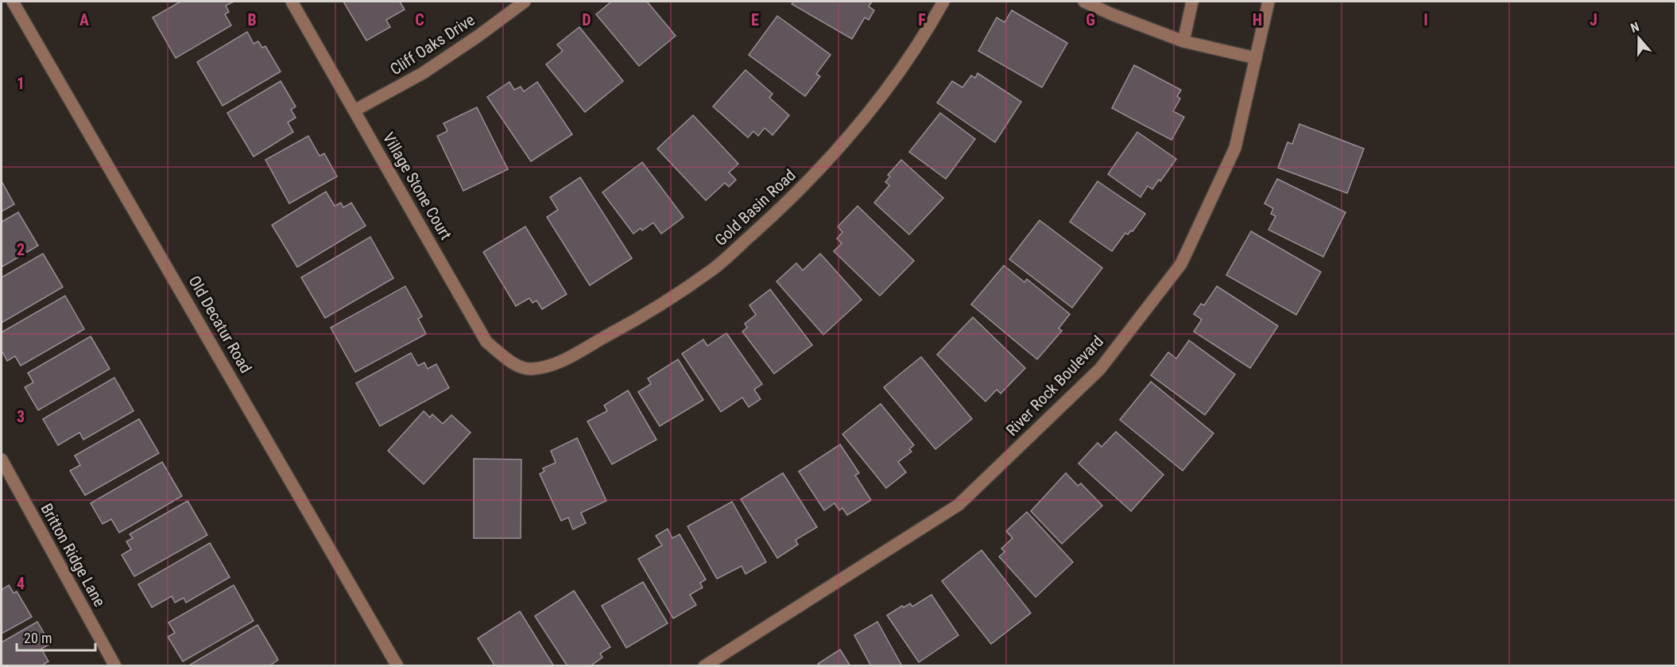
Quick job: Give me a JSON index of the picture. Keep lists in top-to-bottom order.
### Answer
{
  "streets": {
    "street": [
      "Cliff Oaks Drive",
      "Village Stone Court",
      "Gold Basin Road",
      "Old Decatur Road",
      "River Rock Boulevard",
      "Britton Ridge Lane"
    ]
  },
  "crossings": [
    ["Cliff Oaks Drive", "Village Stone Court"],
    ["Village Stone Court", "Gold Basin Road"]
  ],
  "scale_bar": "20 m",
  "north": "top",
  "grid": {
    "columns": [
      "A",
      "B",
      "C",
      "D",
      "E",
      "F",
      "G",
      "H",
      "I",
      "J"
    ],
    "rows": [
      "1",
      "2",
      "3",
      "4"
    ]
  }
}
